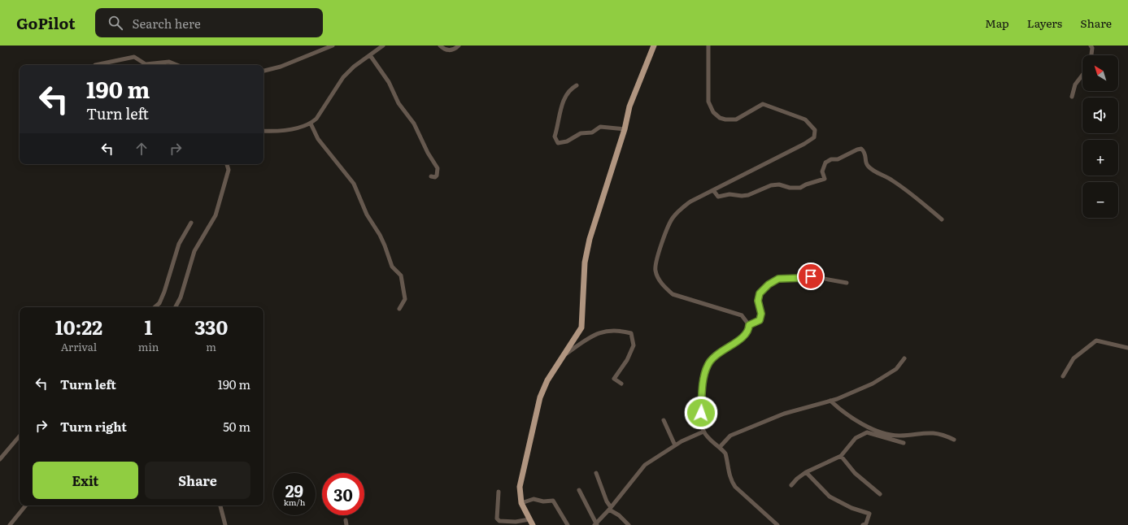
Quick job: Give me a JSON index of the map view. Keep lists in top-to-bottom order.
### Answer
{
  "north": "top left",
  "page": {
    "header": "GoPilot",
    "search": "Search here",
    "nav": ["Map", "Layers", "Share"],
    "map_buttons": ["+", "−"],
    "turn": ["190 m", "Turn left"],
    "eta": [
      "10:22",
      "Arrival",
      "1",
      "min",
      "330",
      "m"
    ],
    "list": [
      {
        "name": "Turn left",
        "value": "190 m"
      },
      {
        "name": "Turn right",
        "value": "50 m"
      }
    ],
    "buttons": ["Exit", "Share"],
    "speed": "29 km/h",
    "limit": "30"
  }
}
